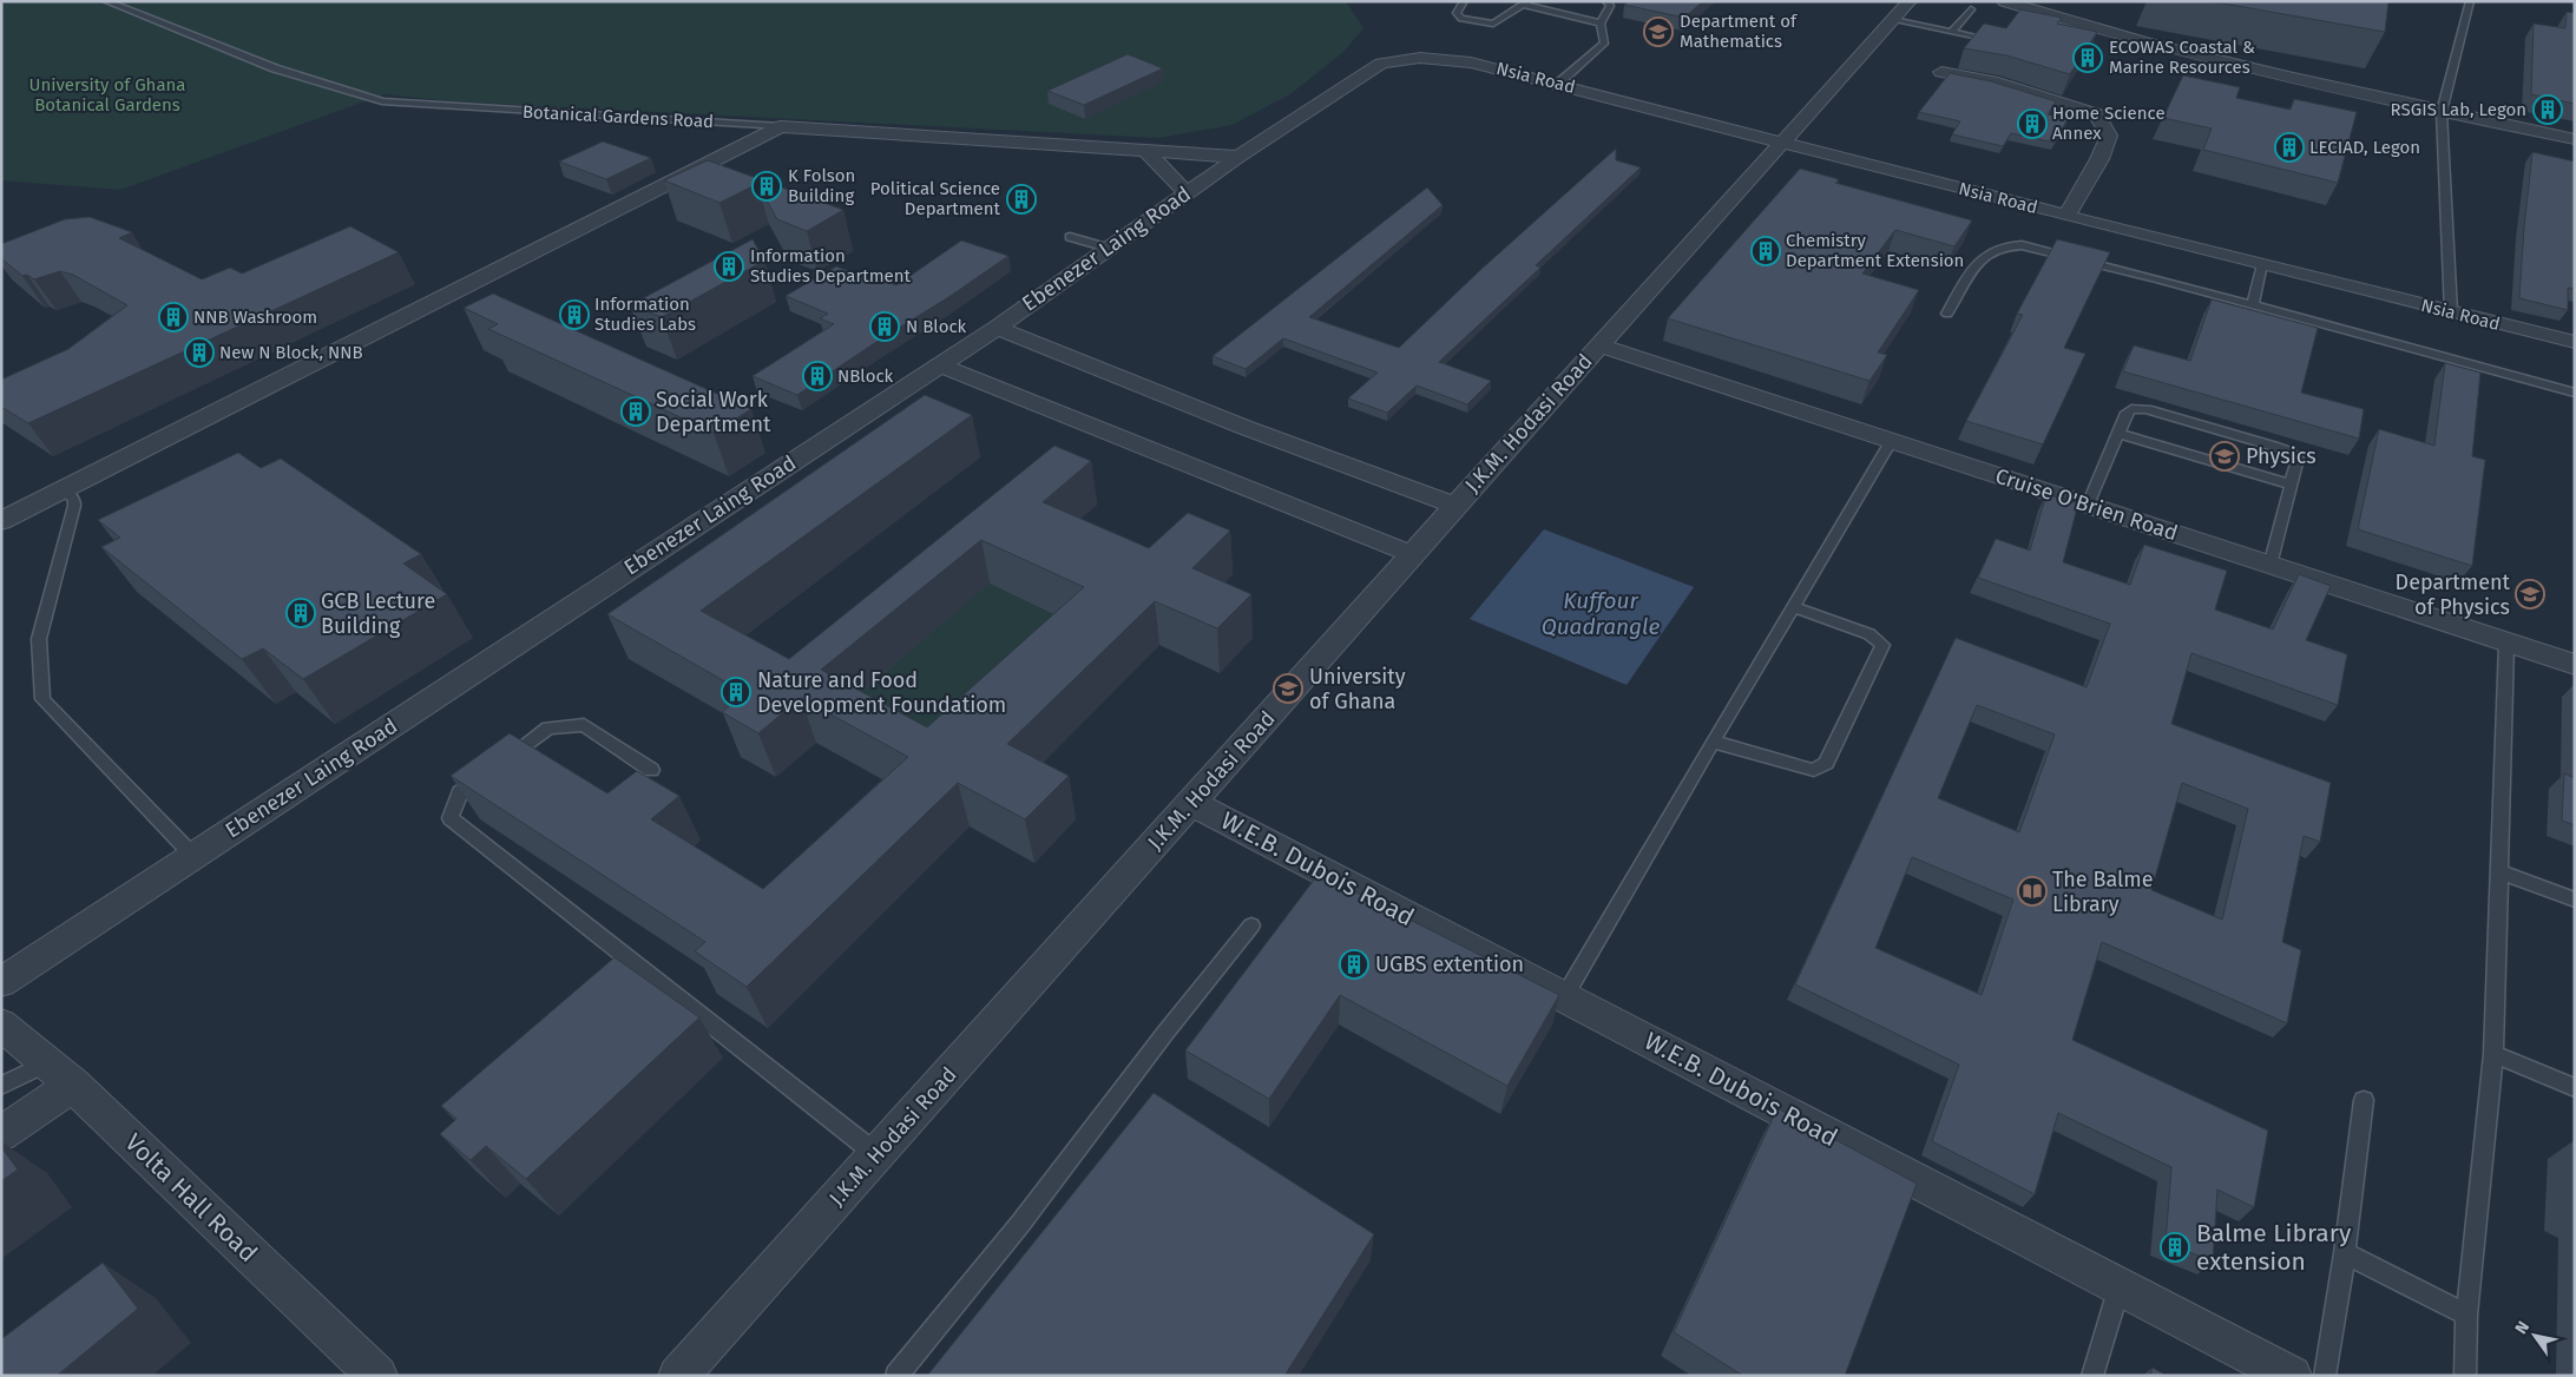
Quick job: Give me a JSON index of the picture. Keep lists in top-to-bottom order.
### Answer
{
  "streets": {
    "street": [
      "Nsia Road",
      "Botanical Gardens Road",
      "Ebenezer Laing Road",
      "J.K.M. Hodasi Road",
      "Cruise O'Brien Road",
      "W.E.B. Dubois Road",
      "Volta Hall Road"
    ]
  },
  "crossings": [
    ["Nsia Road", "Ebenezer Laing Road"],
    ["Nsia Road", "J.K.M. Hodasi Road"],
    ["Botanical Gardens Road", "Ebenezer Laing Road"],
    ["J.K.M. Hodasi Road", "Cruise O'Brien Road"],
    ["J.K.M. Hodasi Road", "W.E.B. Dubois Road"]
  ],
  "water": ["Kuffour Quadrangle"],
  "parks": ["University of Ghana Botanical Gardens"],
  "places": {
    "school or university": [
      "Department of Mathematics",
      "Physics",
      "Department of Physics",
      "University of Ghana"
    ],
    "building": [
      "ECOWAS Coastal & Marine Resources",
      "RSGIS Lab, Legon",
      "Home Science Annex",
      "LECIAD, Legon",
      "K Folson Building",
      "Political Science Department",
      "Chemistry Department Extension",
      "Information Studies Department",
      "Information Studies Labs",
      "NNB Washroom",
      "N Block",
      "New N Block, NNB",
      "NBlock",
      "Social Work Department",
      "GCB Lecture Building",
      "Nature and Food Development Foundatiom",
      "UGBS extention",
      "Balme Library extension"
    ],
    "library": ["The Balme Library"]
  },
  "north": "top left"
}
